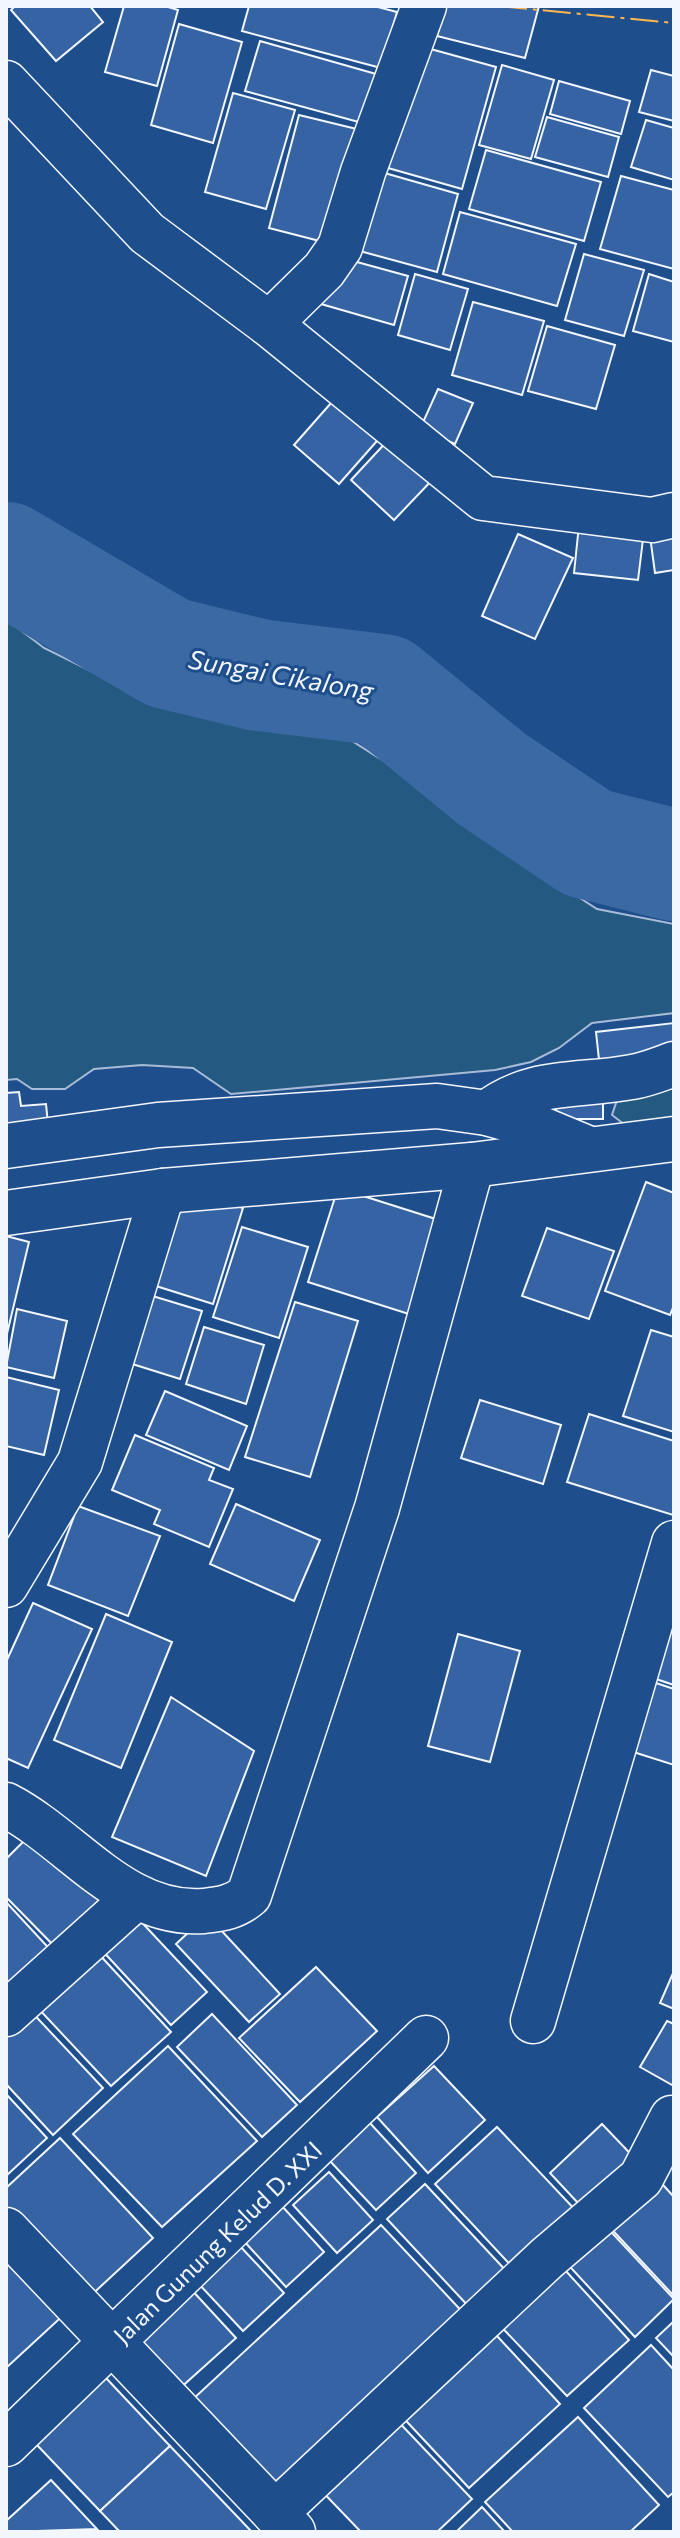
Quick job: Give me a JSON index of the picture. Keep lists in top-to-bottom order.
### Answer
{
  "streets": {
    "street": ["Jalan Gunung Kelud D. XXI"]
  },
  "water": ["Sungai Cikalong"]
}
